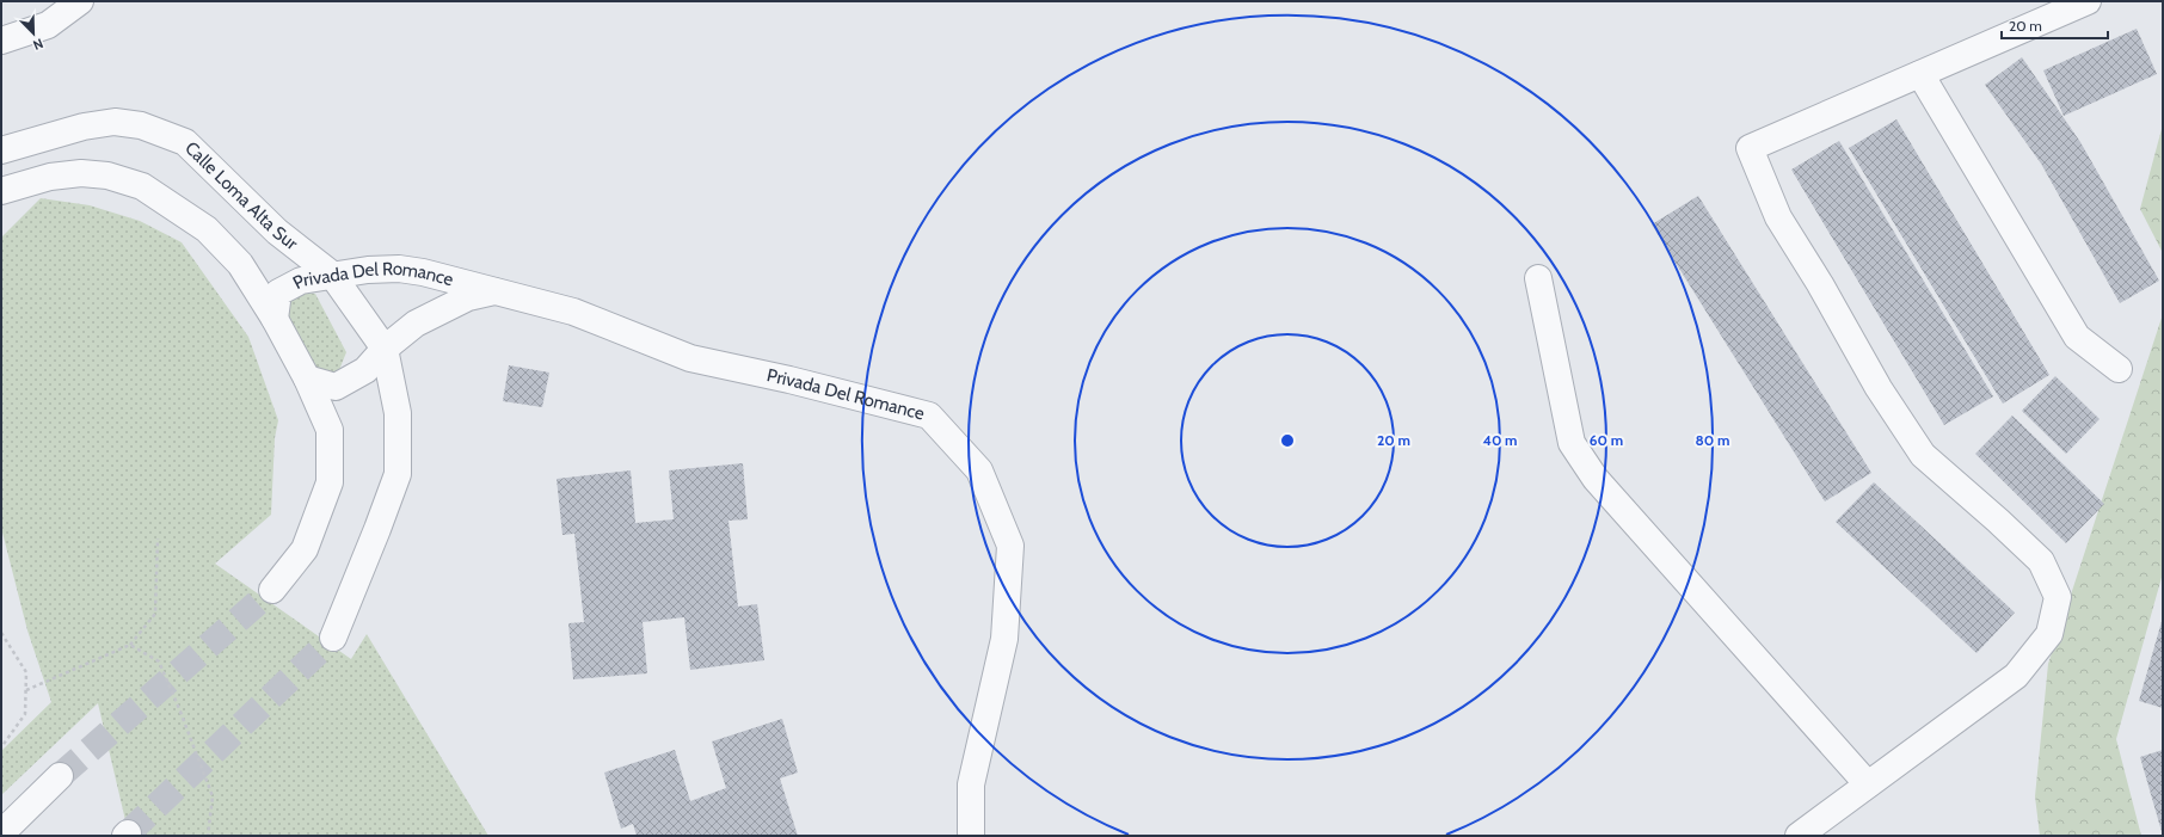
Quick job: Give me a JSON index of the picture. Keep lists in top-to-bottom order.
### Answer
{
  "streets": {
    "street": ["Calle Loma Alta Sur", "Privada Del Romance"]
  },
  "crossings": [
    ["Calle Loma Alta Sur", "Privada Del Romance"]
  ],
  "scale_bar": "20 m",
  "north": "bottom right",
  "rings": [
    "20 m",
    "40 m",
    "60 m",
    "80 m"
  ]
}
